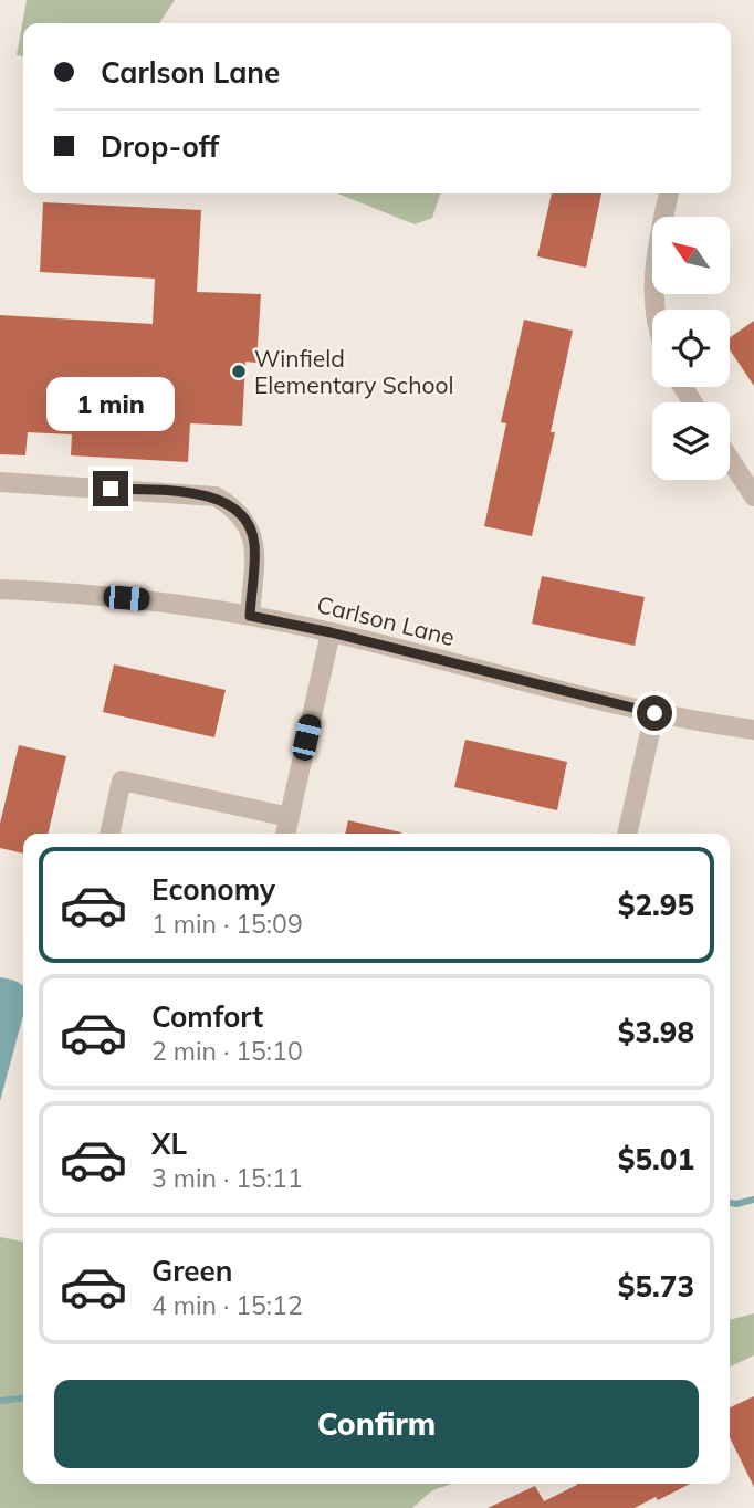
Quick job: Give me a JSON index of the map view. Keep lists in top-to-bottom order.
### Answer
{
  "streets": {
    "street": ["Carlson Lane"]
  },
  "places": ["Winfield Elementary School"],
  "north": "top left",
  "page": {
    "banner": ["Carlson Lane", "Drop-off"],
    "bubble": "1 min",
    "list": [
      {
        "name": "Economy",
        "note": "1 min · 15:09",
        "value": "$2.95"
      },
      {
        "name": "Comfort",
        "note": "2 min · 15:10",
        "value": "$3.98"
      },
      {
        "name": "XL",
        "note": "3 min · 15:11",
        "value": "$5.01"
      },
      {
        "name": "Green",
        "note": "4 min · 15:12",
        "value": "$5.73"
      }
    ],
    "buttons": "Confirm"
  }
}
